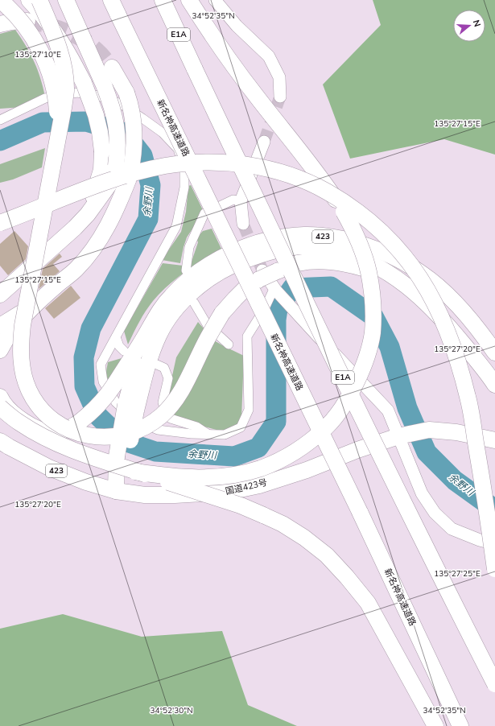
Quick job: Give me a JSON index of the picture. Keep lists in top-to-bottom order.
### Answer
{
  "streets": {
    "highway": [
      "E1A",
      "新名神高速道路",
      "423",
      "国道423号"
    ]
  },
  "crossings": [
    ["423", "国道423号"]
  ],
  "water": ["余野川"],
  "north": "right",
  "coordinates": [
    "34°52'35\"N",
    "135°27'10\"E",
    "135°27'15\"E",
    "135°27'20\"E",
    "135°27'25\"E",
    "34°52'30\"N"
  ]
}
